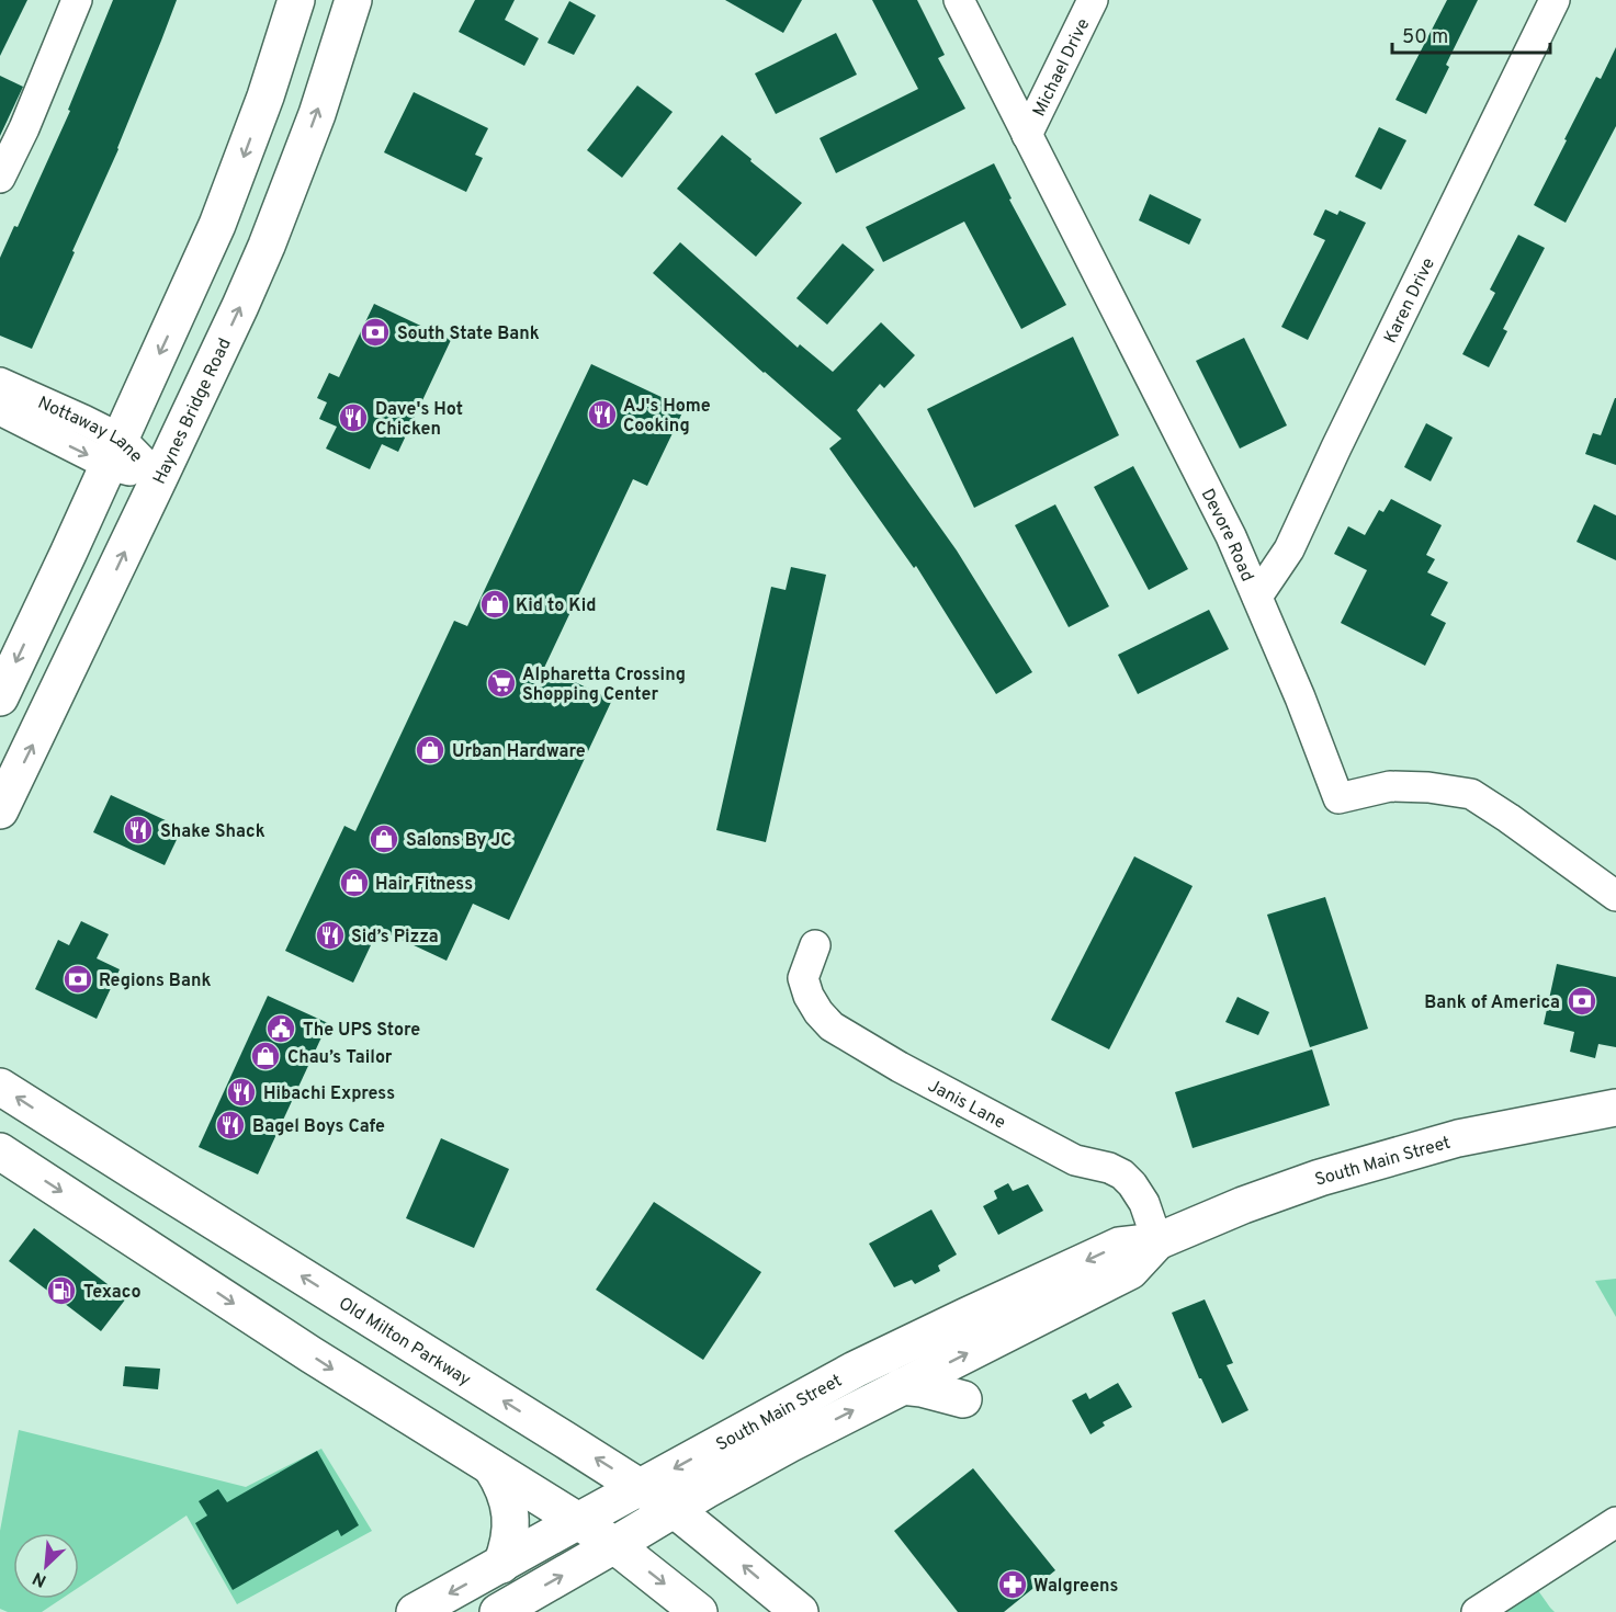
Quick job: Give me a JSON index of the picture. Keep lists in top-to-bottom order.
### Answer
{
  "streets": {
    "main road": ["Haynes Bridge Road", "South Main Street", "Old Milton Parkway"],
    "street": [
      "Michael Drive",
      "Karen Drive",
      "Nottaway Lane",
      "Devore Road",
      "Janis Lane"
    ]
  },
  "crossings": [
    ["Michael Drive", "Devore Road"],
    ["Karen Drive", "Devore Road"],
    ["Haynes Bridge Road", "Nottaway Lane"],
    ["Janis Lane", "South Main Street"],
    ["South Main Street", "Old Milton Parkway"]
  ],
  "places": {
    "bank": ["South State Bank", "Regions Bank", "Bank of America"],
    "restaurant": [
      "AJ's Home Cooking",
      "Dave's Hot Chicken",
      "Shake Shack",
      "Sid’s Pizza",
      "Hibachi Express",
      "Bagel Boys Cafe"
    ],
    "shop": [
      "Kid to Kid",
      "Urban Hardware",
      "Salons By JC",
      "Hair Fitness",
      "Chau’s Tailor"
    ],
    "supermarket": ["Alpharetta Crossing Shopping Center"],
    "public building": ["The UPS Store"],
    "fuel station": ["Texaco"],
    "pharmacy": ["Walgreens"]
  },
  "scale_bar": "50 m",
  "north": "bottom left"
}
